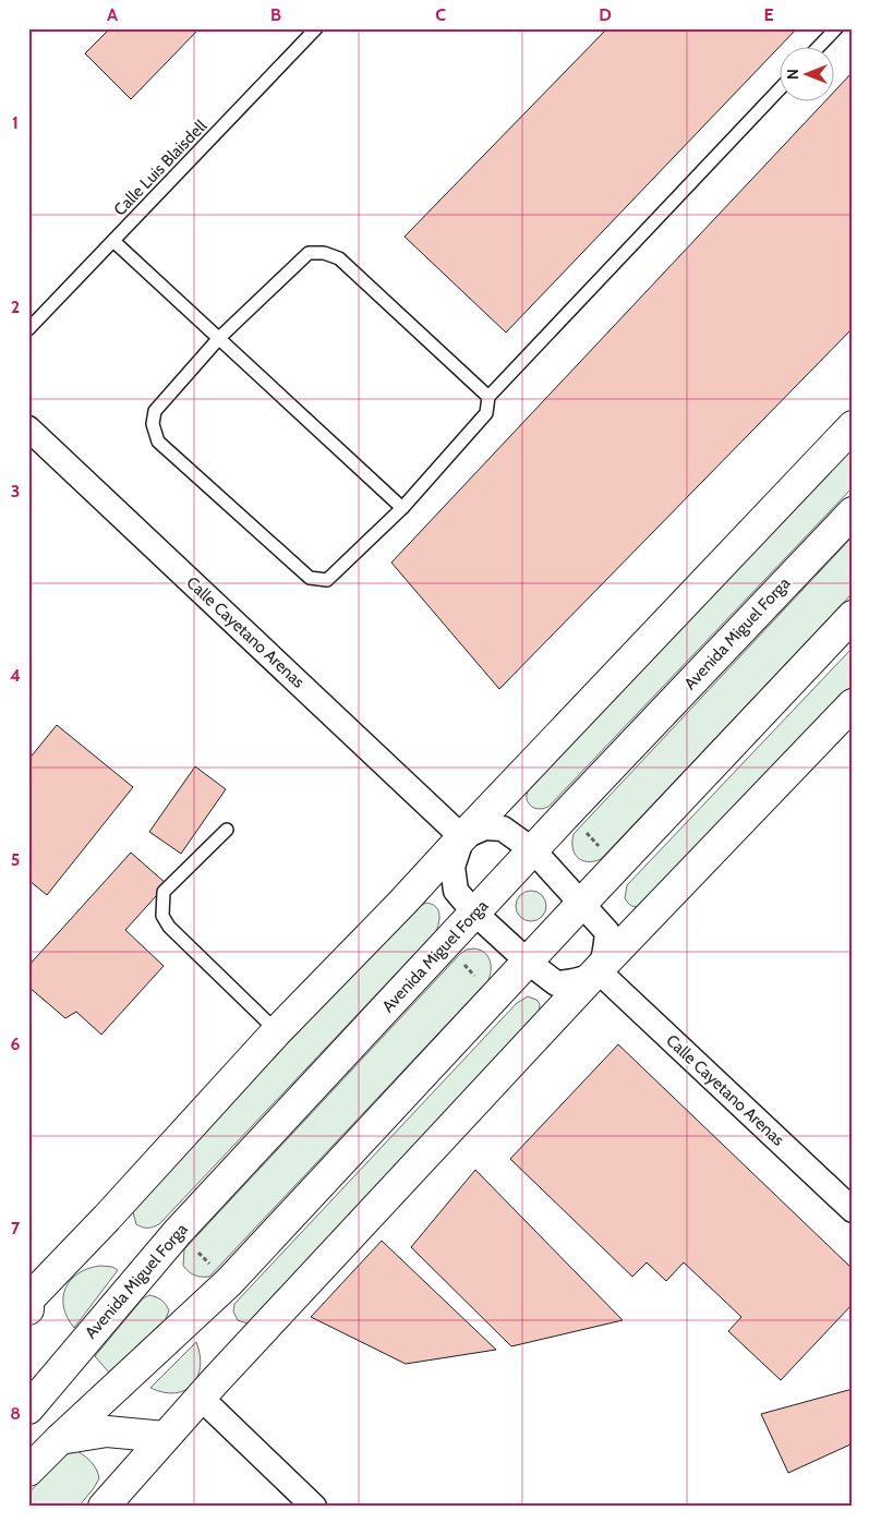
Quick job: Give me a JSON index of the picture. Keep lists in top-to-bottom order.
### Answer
{
  "streets": {
    "main road": ["Avenida Miguel Forga"],
    "street": ["Calle Cayetano Arenas"],
    "lane": ["Calle Luis Blaisdell"]
  },
  "north": "left",
  "grid": {
    "columns": [
      "A",
      "B",
      "C",
      "D",
      "E"
    ],
    "rows": [
      "1",
      "2",
      "3",
      "4",
      "5",
      "6",
      "7",
      "8"
    ]
  }
}
